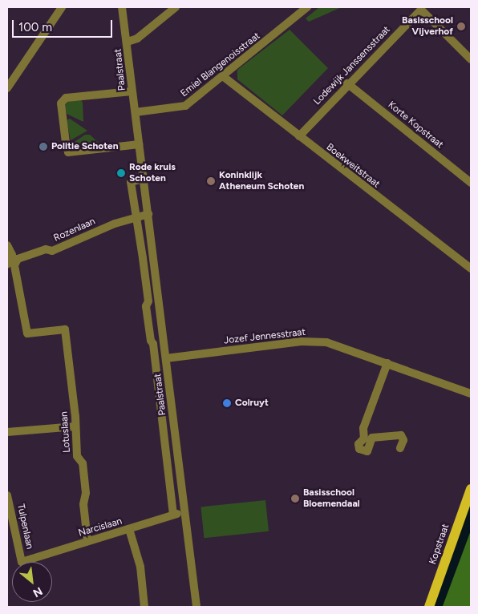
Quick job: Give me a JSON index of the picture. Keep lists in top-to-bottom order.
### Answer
{
  "streets": {
    "main road": ["Kopstraat"],
    "street": [
      "Emiel Blangenoisstraat",
      "Lodewijk Janssensstraat",
      "Paalstraat",
      "Korte Kopstraat",
      "Boekweitstraat",
      "Rozenlaan",
      "Jozef Jennesstraat",
      "Lotuslaan",
      "Tulpenlaan",
      "Narcislaan"
    ]
  },
  "crossings": [
    ["Emiel Blangenoisstraat", "Paalstraat"],
    ["Emiel Blangenoisstraat", "Boekweitstraat"],
    ["Lodewijk Janssensstraat", "Korte Kopstraat"],
    ["Lodewijk Janssensstraat", "Boekweitstraat"],
    ["Paalstraat", "Rozenlaan"],
    ["Paalstraat", "Jozef Jennesstraat"],
    ["Paalstraat", "Narcislaan"],
    ["Rozenlaan", "Lotuslaan"],
    ["Lotuslaan", "Narcislaan"],
    ["Tulpenlaan", "Narcislaan"]
  ],
  "places": [
    "Basisschool Vijverhof",
    "Politie Schoten",
    "Rode kruis Schoten",
    "Koninklijk Atheneum Schoten",
    "Colruyt",
    "Basisschool Bloemendaal"
  ],
  "scale_bar": "100 m",
  "north": "bottom right"
}
